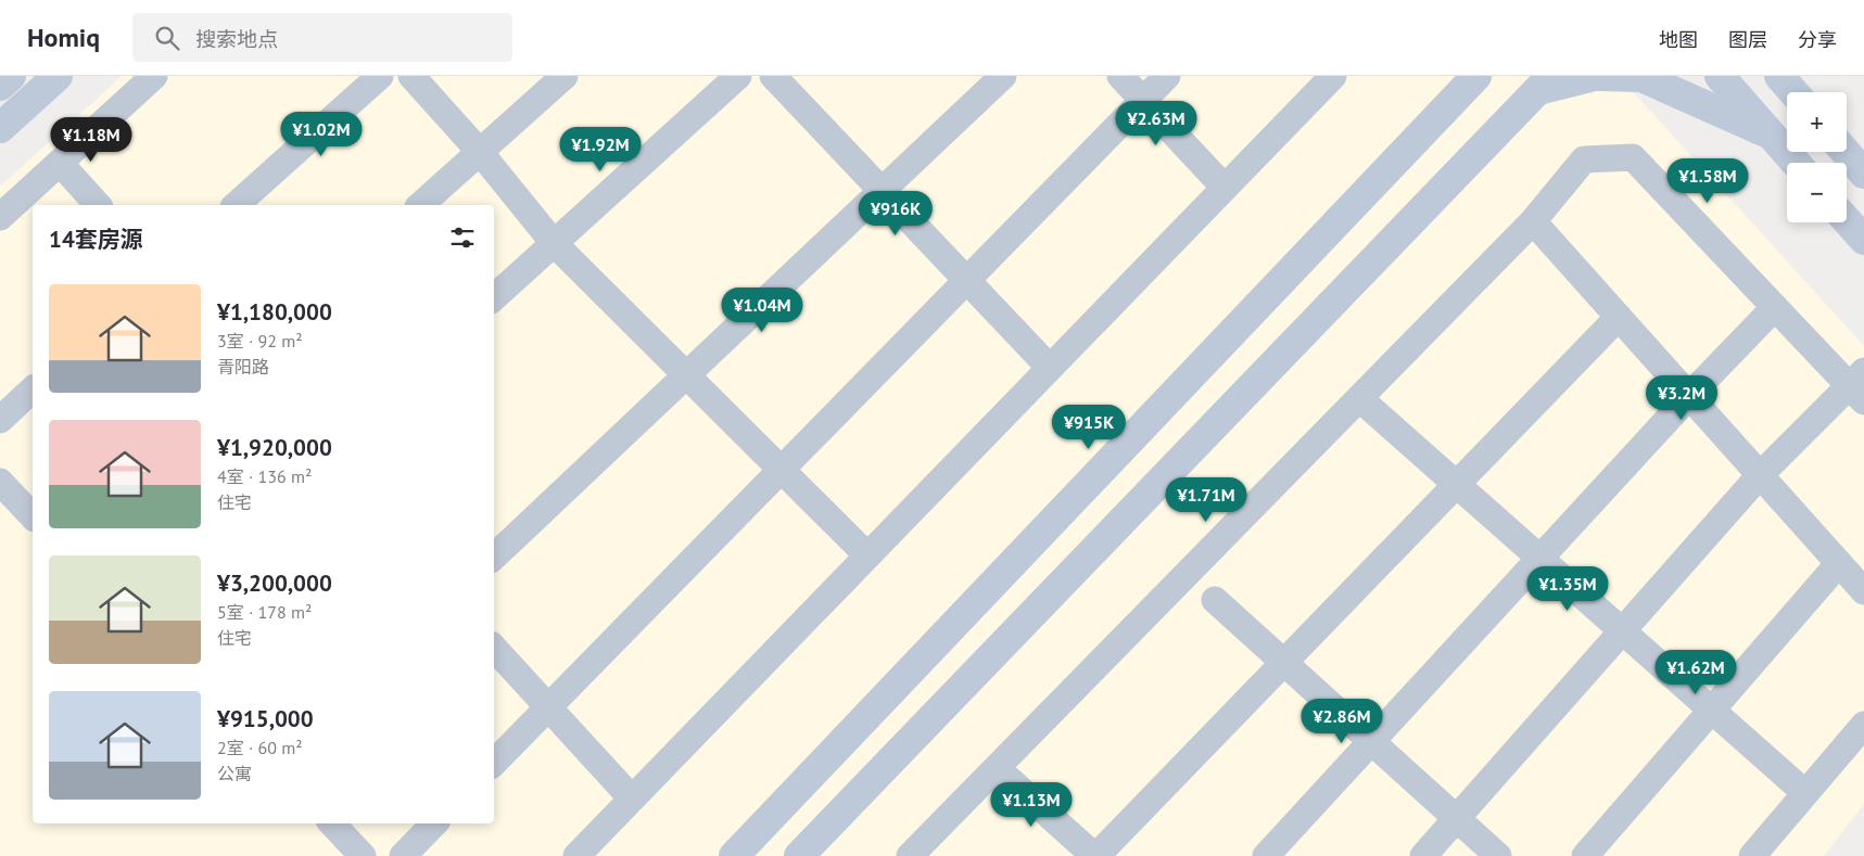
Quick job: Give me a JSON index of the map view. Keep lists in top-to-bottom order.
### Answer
{
  "page": {
    "header": "Homiq",
    "search": "搜索地点",
    "nav": ["地图", "图层", "分享"],
    "map_buttons": ["+", "−"],
    "price": [
      "¥2.63M",
      "¥1.02M",
      "¥1.18M",
      "¥1.92M",
      "¥1.58M",
      "¥916K",
      "¥1.04M",
      "¥3.2M",
      "¥915K",
      "¥1.71M",
      "¥1.35M",
      "¥1.62M",
      "¥2.86M",
      "¥1.13M"
    ],
    "heading": "14套房源",
    "list": [
      {
        "name": "¥1,180,000",
        "note": "3室 · 92 m² · 青阳路"
      },
      {
        "name": "¥1,920,000",
        "note": "4室 · 136 m² · 住宅"
      },
      {
        "name": "¥3,200,000",
        "note": "5室 · 178 m² · 住宅"
      },
      {
        "name": "¥915,000",
        "note": "2室 · 60 m² · 公寓"
      }
    ]
  }
}
